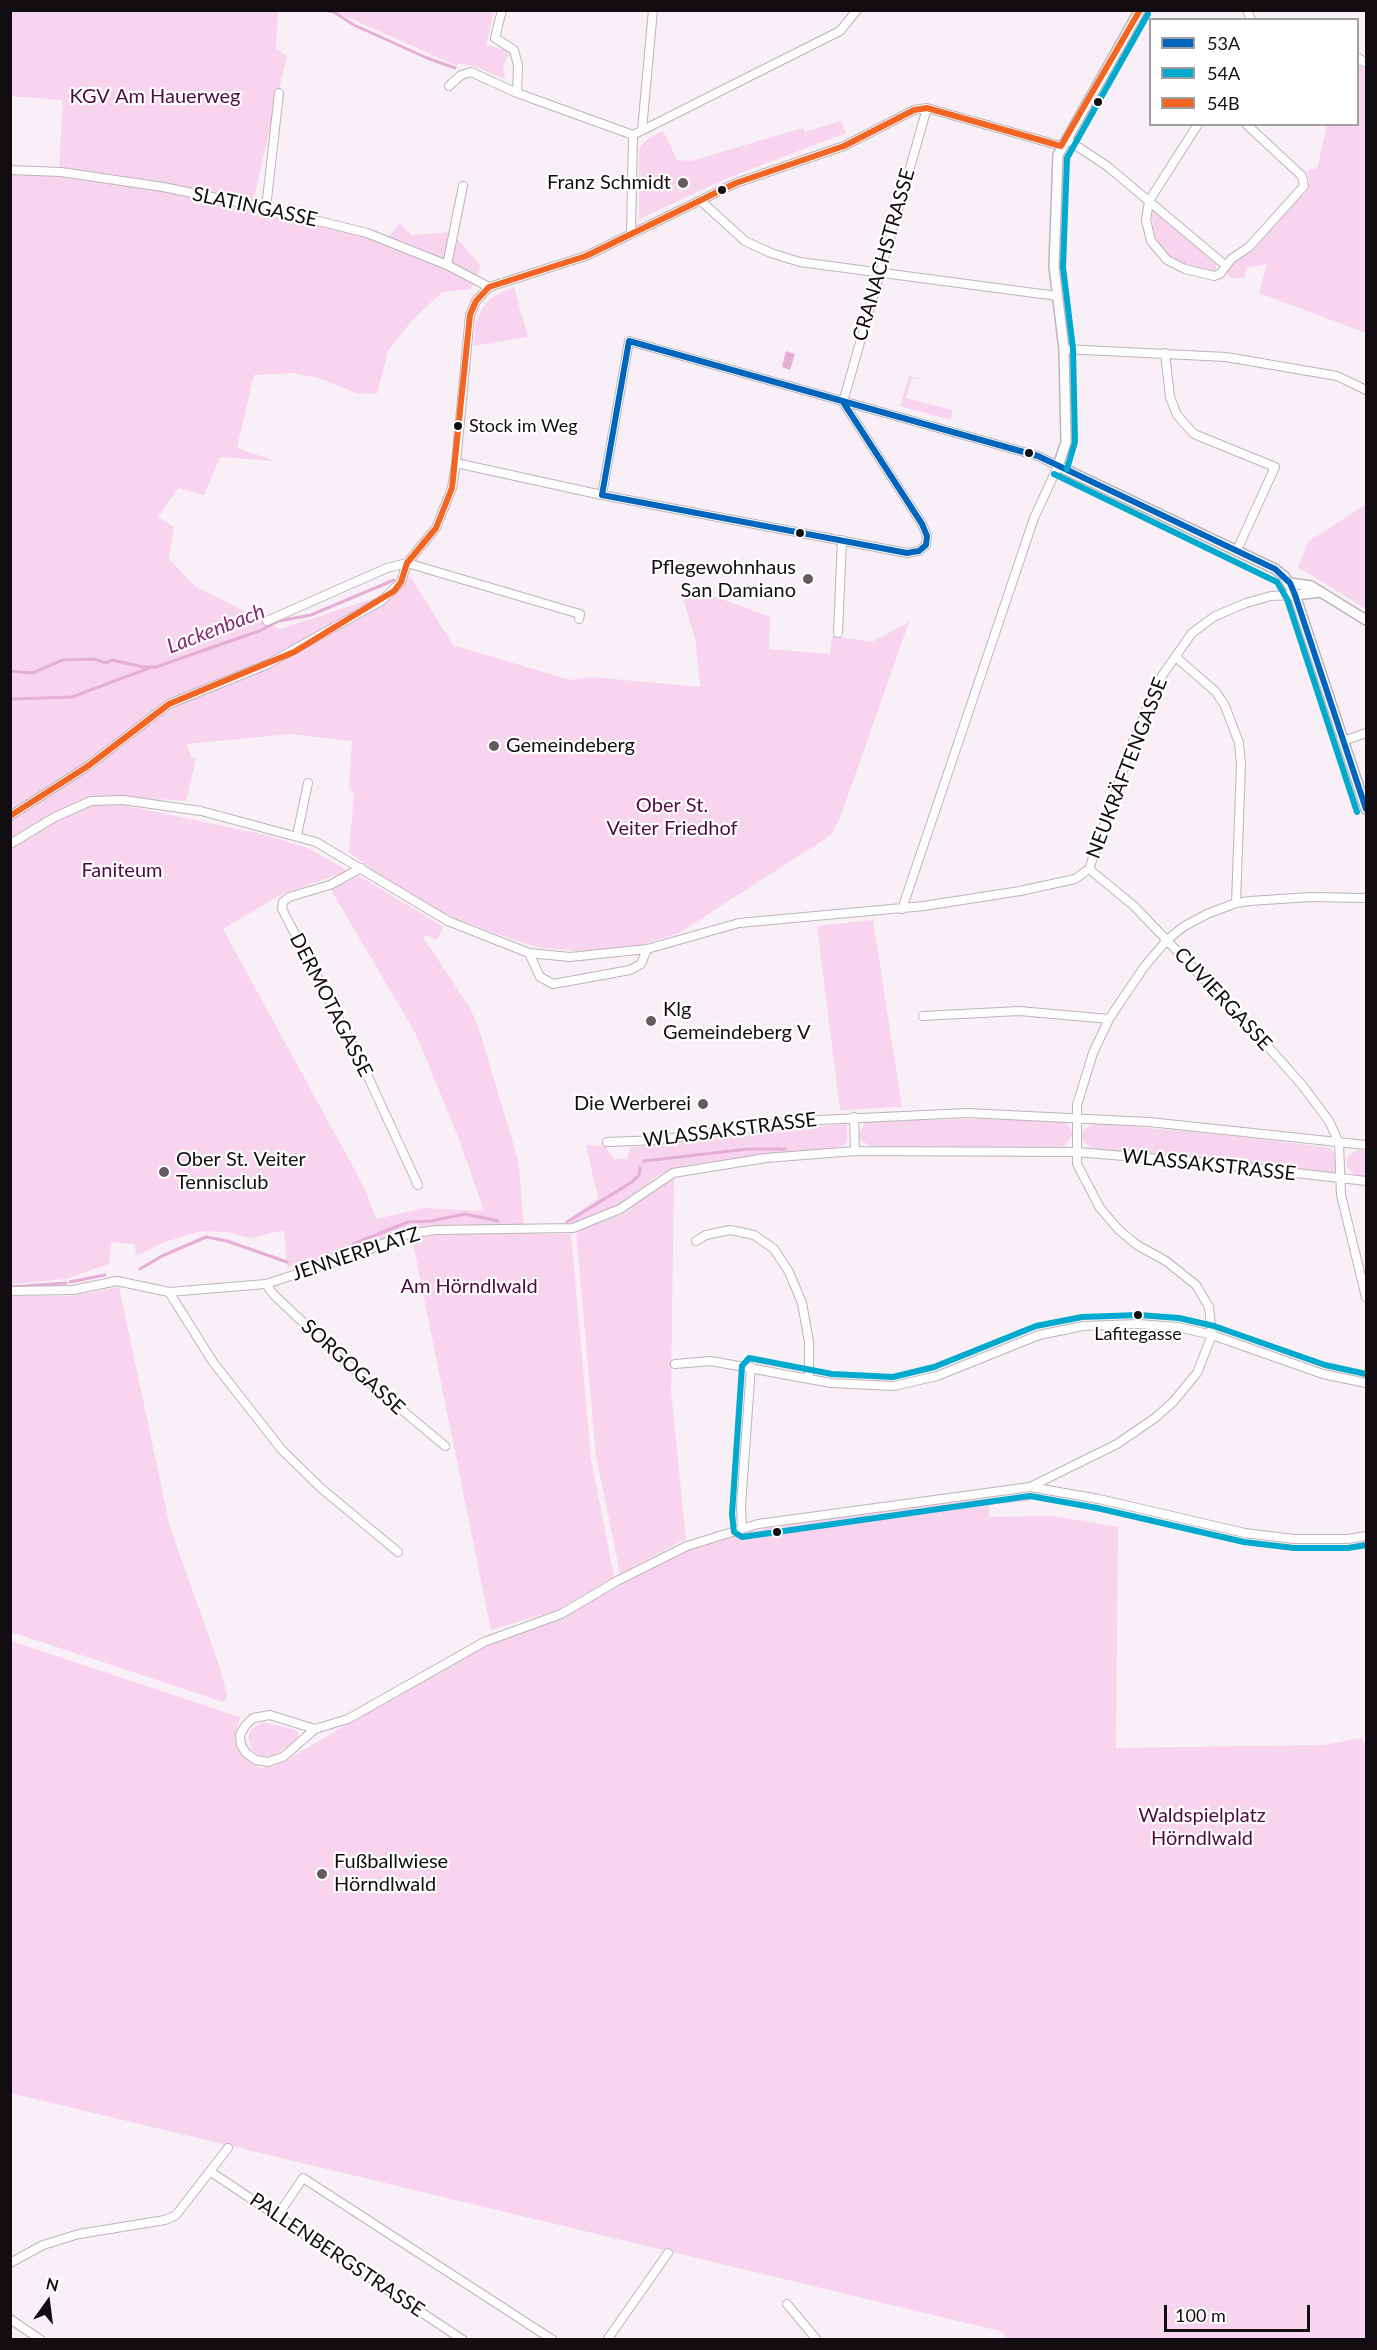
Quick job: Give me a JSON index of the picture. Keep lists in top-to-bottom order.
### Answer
{
  "streets": {
    "street": [
      "SLATINGASSE",
      "CRANACHSTRASSE",
      "NEUKRÄFTENGASSE",
      "CUVIERGASSE",
      "DERMOTAGASSE",
      "WLASSAKSTRASSE",
      "JENNERPLATZ",
      "SORGOGASSE",
      "PALLENBERGSTRASSE"
    ]
  },
  "crossings": [
    ["NEUKRÄFTENGASSE", "CUVIERGASSE"],
    ["NEUKRÄFTENGASSE", "DERMOTAGASSE"],
    ["CUVIERGASSE", "WLASSAKSTRASSE"],
    ["WLASSAKSTRASSE", "JENNERPLATZ"],
    ["JENNERPLATZ", "SORGOGASSE"]
  ],
  "water": ["Lackenbach"],
  "parks": [
    "KGV Am Hauerweg",
    "Ober St. Veiter Friedhof",
    "Faniteum",
    "Am Hörndlwald",
    "Waldspielplatz Hörndlwald"
  ],
  "places": [
    "Franz Schmidt",
    "Stock im Weg",
    "Pflegewohnhaus San Damiano",
    "Gemeindeberg",
    "Klg Gemeindeberg V",
    "Die Werberei",
    "Ober St. Veiter Tennisclub",
    "Lafitegasse",
    "Fußballwiese Hörndlwald"
  ],
  "lines": ["transit line 54B", "transit line 54A", "transit line 53A"],
  "legend": ["53A", "54A", "54B"],
  "scale_bar": "100 m",
  "north": "top"
}
